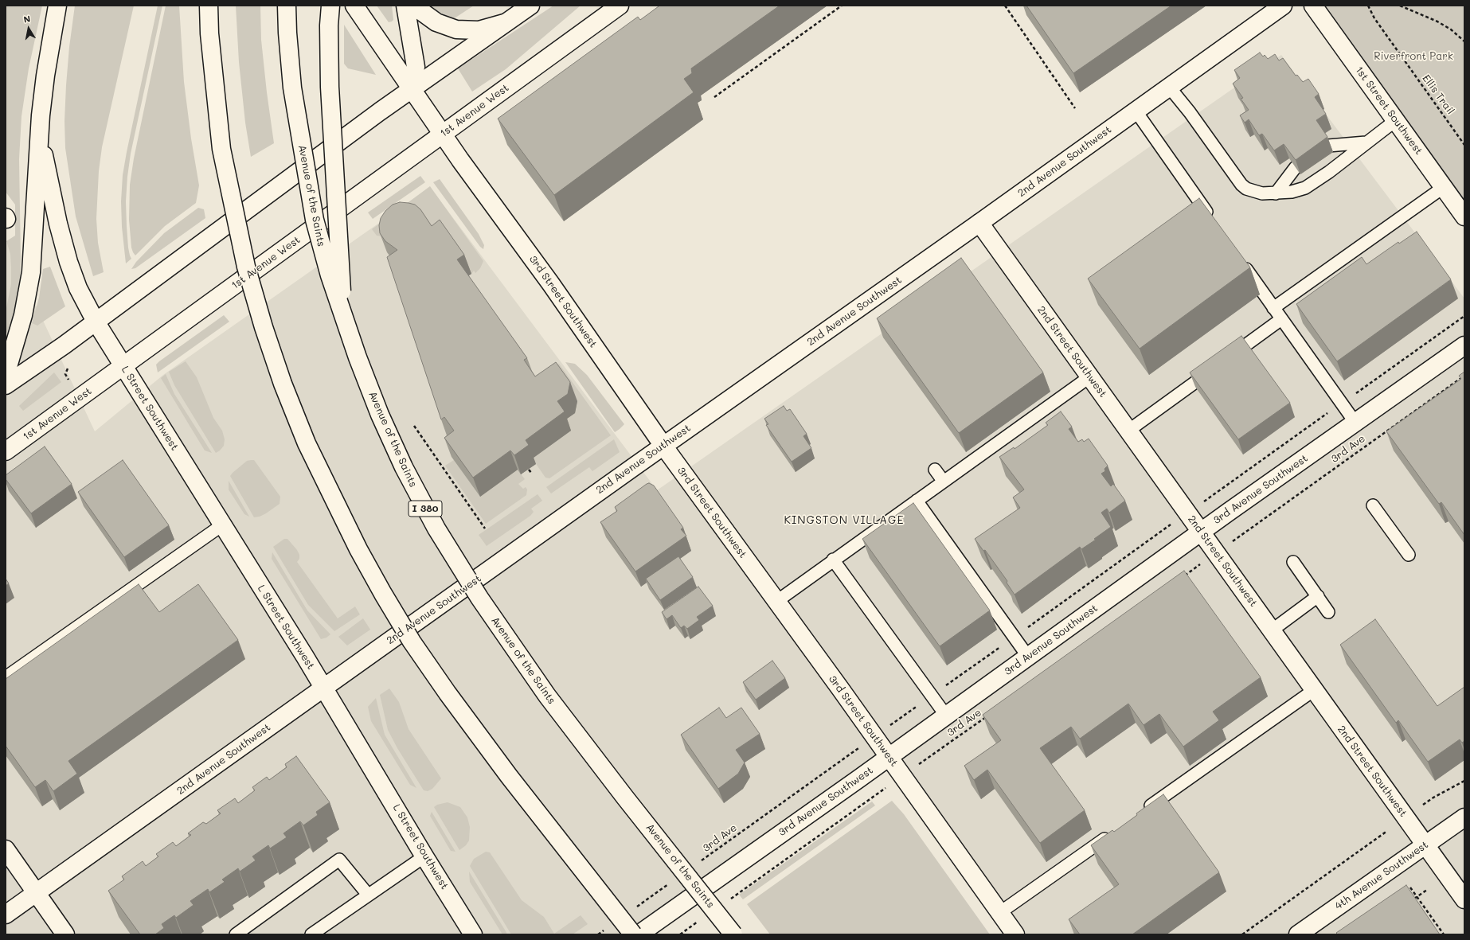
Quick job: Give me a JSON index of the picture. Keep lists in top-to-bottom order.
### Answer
{
  "streets": {
    "main road": [
      "1st Avenue West",
      "1st Street Southwest",
      "2nd Avenue Southwest",
      "Avenue of the Saints",
      "3rd Street Southwest",
      "2nd Street Southwest",
      "L Street Southwest",
      "3rd Avenue Southwest",
      "I 380",
      "4th Avenue Southwest"
    ],
    "path": ["Ellis Trail", "3rd Ave"]
  },
  "crossings": [
    ["1st Avenue West", "3rd Street Southwest"],
    ["1st Avenue West", "L Street Southwest"],
    ["2nd Avenue Southwest", "3rd Street Southwest"],
    ["2nd Avenue Southwest", "2nd Street Southwest"],
    ["2nd Avenue Southwest", "L Street Southwest"],
    ["3rd Street Southwest", "3rd Avenue Southwest"],
    ["2nd Street Southwest", "3rd Avenue Southwest"],
    ["2nd Street Southwest", "4th Avenue Southwest"]
  ],
  "districts": ["KINGSTON VILLAGE"],
  "parks": ["Riverfront Park"],
  "north": "top"
}
